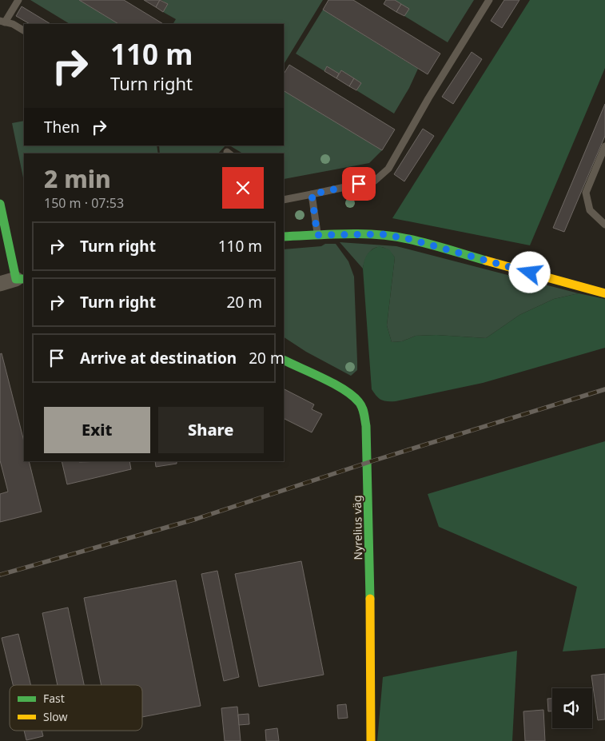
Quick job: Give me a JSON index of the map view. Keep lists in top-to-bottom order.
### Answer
{
  "streets": {
    "street": ["Nyrelius väg"]
  },
  "legend": ["Fast", "Slow"],
  "page": {
    "turn": ["110 m", "Turn right"],
    "then": "Then",
    "heading": ["2 min", "150 m · 07:53"],
    "list": [
      {
        "name": "Turn right",
        "value": "110 m"
      },
      {
        "name": "Turn right",
        "value": "20 m"
      },
      {
        "name": "Arrive at destination",
        "value": "20 m"
      }
    ],
    "buttons": ["Exit", "Share"]
  }
}
